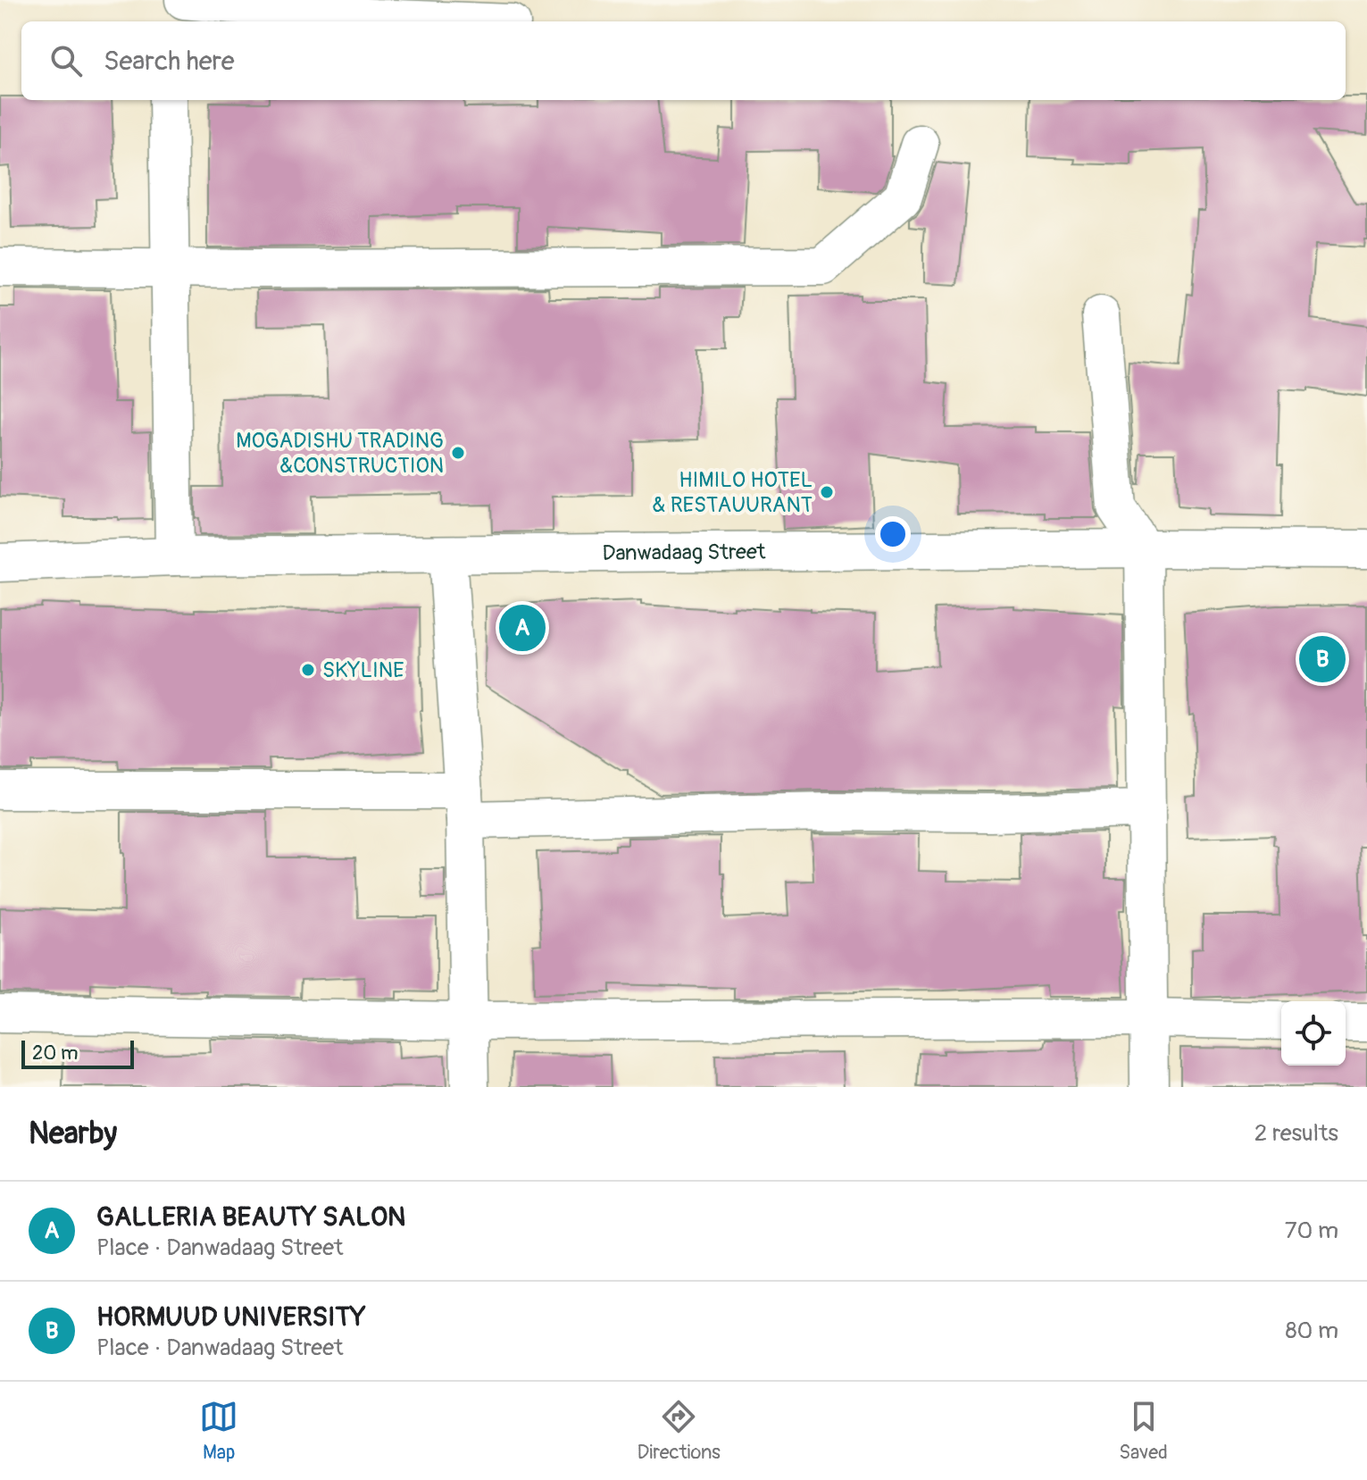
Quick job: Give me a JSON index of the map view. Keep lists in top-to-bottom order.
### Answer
{
  "streets": {
    "street": ["Danwadaag Street"]
  },
  "places": ["MOGADISHU TRADING &CONSTRUCTION", "HIMILO HOTEL & RESTAUURANT", "SKYLINE"],
  "scale_bar": "20 m",
  "page": {
    "search": "Search here",
    "pins": ["A", "B"],
    "scale": "20 m",
    "heading": ["Nearby", "2 results"],
    "list": [
      {
        "mark": "A",
        "name": "GALLERIA BEAUTY SALON",
        "note": "Place · Danwadaag Street",
        "value": "70 m"
      },
      {
        "mark": "B",
        "name": "HORMUUD UNIVERSITY",
        "note": "Place · Danwadaag Street",
        "value": "80 m"
      }
    ],
    "nav": ["Map", "Directions", "Saved"]
  }
}
